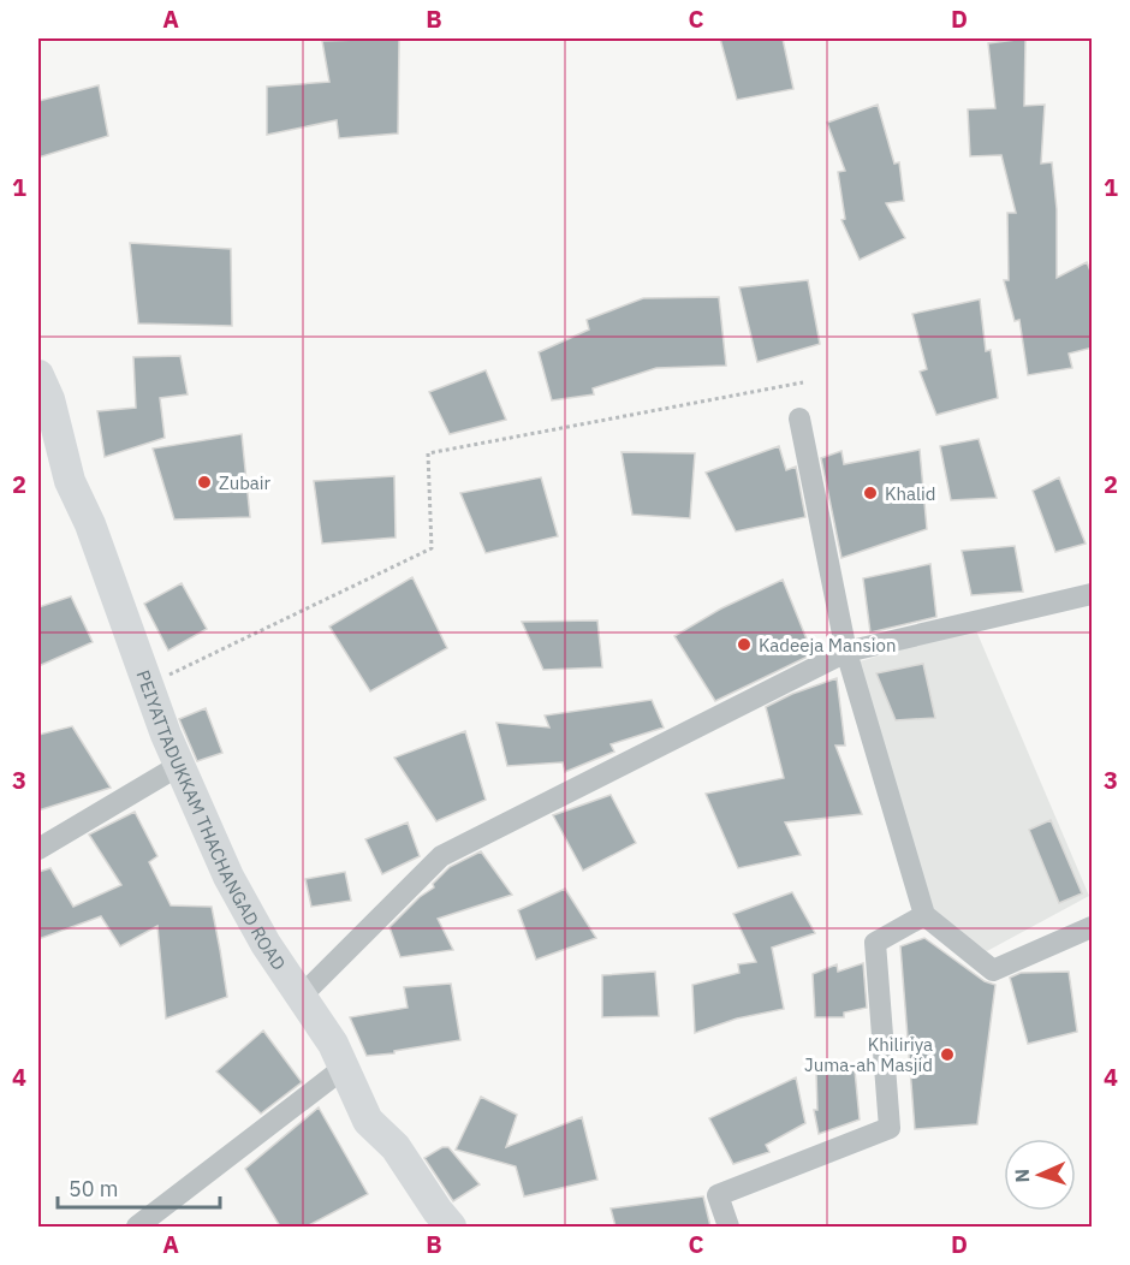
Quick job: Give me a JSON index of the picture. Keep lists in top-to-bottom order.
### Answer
{
  "streets": {
    "main road": ["PEIYATTADUKKAM THACHANGAD ROAD"]
  },
  "places": [
    "Zubair",
    "Khalid",
    "Kadeeja Mansion",
    "Khiliriya Juma-ah Masjid"
  ],
  "scale_bar": "50 m",
  "north": "left",
  "grid": {
    "columns": [
      "A",
      "B",
      "C",
      "D"
    ],
    "rows": [
      "1",
      "2",
      "3",
      "4"
    ]
  }
}
